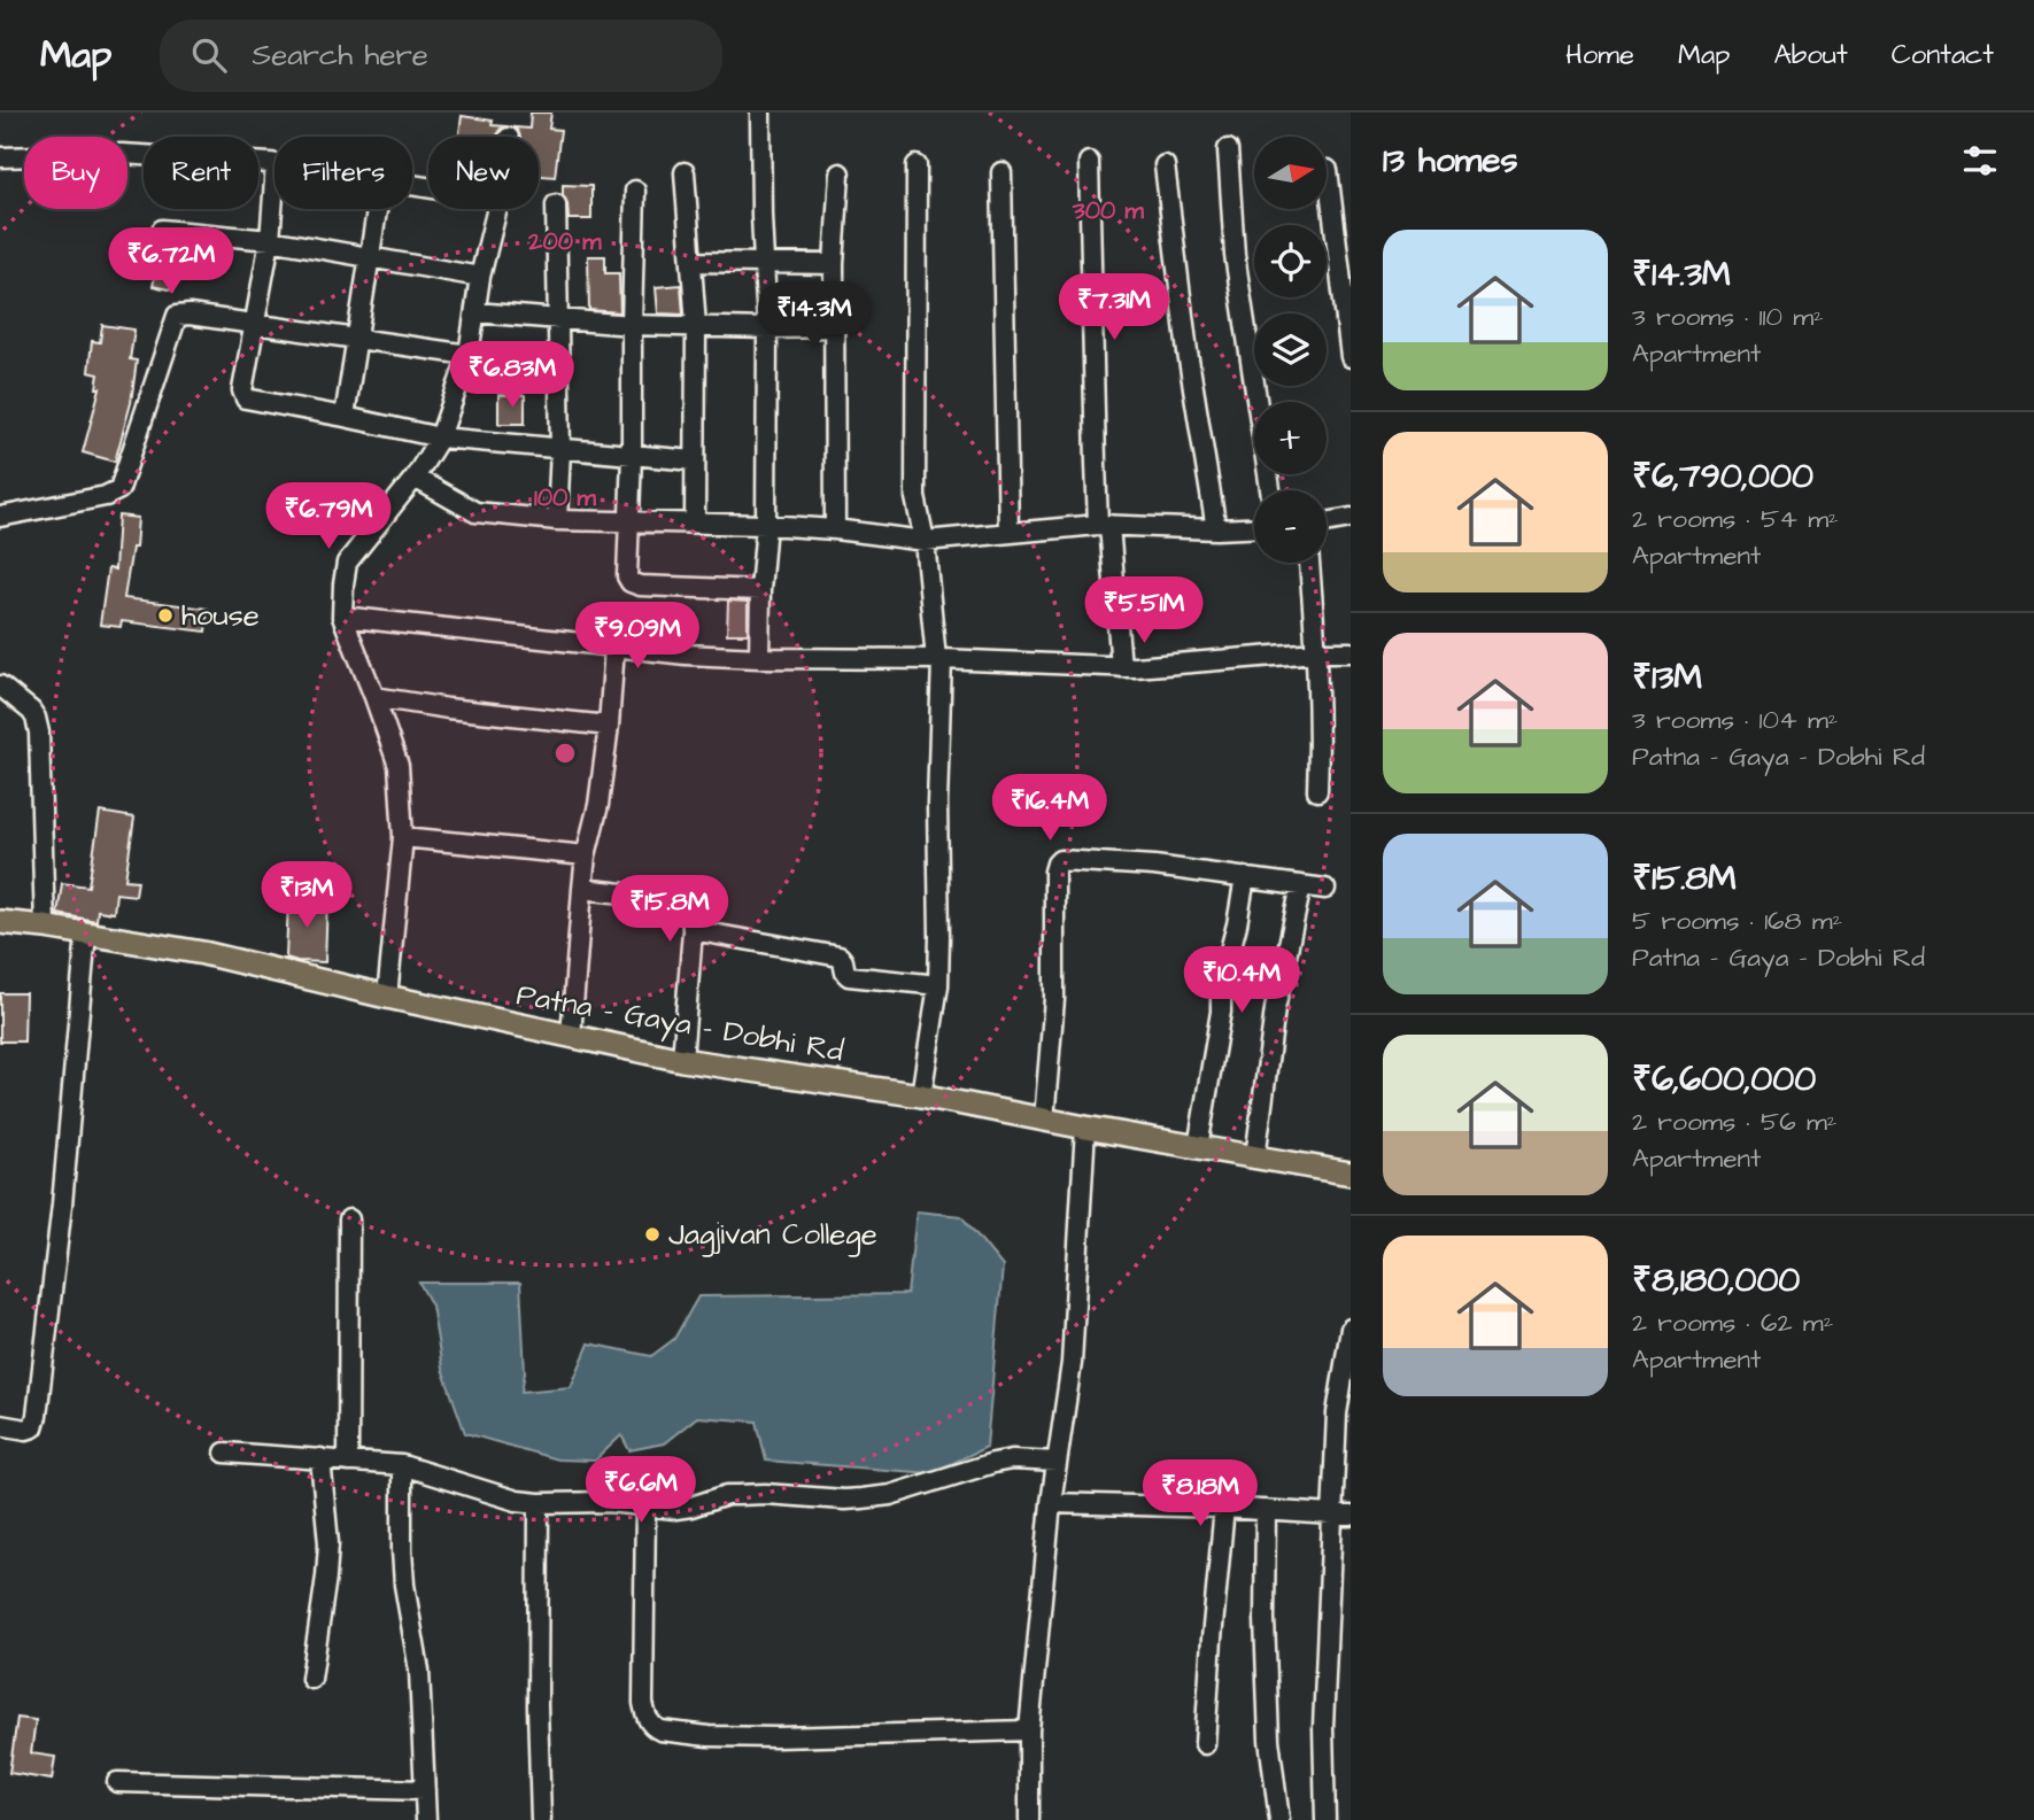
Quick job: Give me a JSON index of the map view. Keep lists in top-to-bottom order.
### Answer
{
  "streets": {
    "main road": ["Patna - Gaya - Dobhi Rd"]
  },
  "places": ["house", "Jagjivan College"],
  "north": "right",
  "page": {
    "header": "Map",
    "search": "Search here",
    "nav": [
      "Home",
      "Map",
      "About",
      "Contact"
    ],
    "heading": "13 homes",
    "map_buttons": ["+", "−"],
    "chip": [
      "Buy",
      "Rent",
      "Filters",
      "New"
    ],
    "list": [
      {
        "name": "₹14.3M",
        "note": "3 rooms · 110 m² · Apartment"
      },
      {
        "name": "₹6,790,000",
        "note": "2 rooms · 54 m² · Apartment"
      },
      {
        "name": "₹13M",
        "note": "3 rooms · 104 m² · Patna - Gaya - Dobhi Rd"
      },
      {
        "name": "₹15.8M",
        "note": "5 rooms · 168 m² · Patna - Gaya - Dobhi Rd"
      },
      {
        "name": "₹6,600,000",
        "note": "2 rooms · 56 m² · Apartment"
      },
      {
        "name": "₹8,180,000",
        "note": "2 rooms · 62 m² · Apartment"
      }
    ],
    "price": [
      "₹6.72M",
      "₹7.31M",
      "₹14.3M",
      "₹6.83M",
      "₹6.79M",
      "₹5.51M",
      "₹9.09M",
      "₹16.4M",
      "₹13M",
      "₹15.8M",
      "₹10.4M",
      "₹6.6M",
      "₹8.18M"
    ]
  },
  "rings": ["300 m", "200 m", "100 m"]
}
